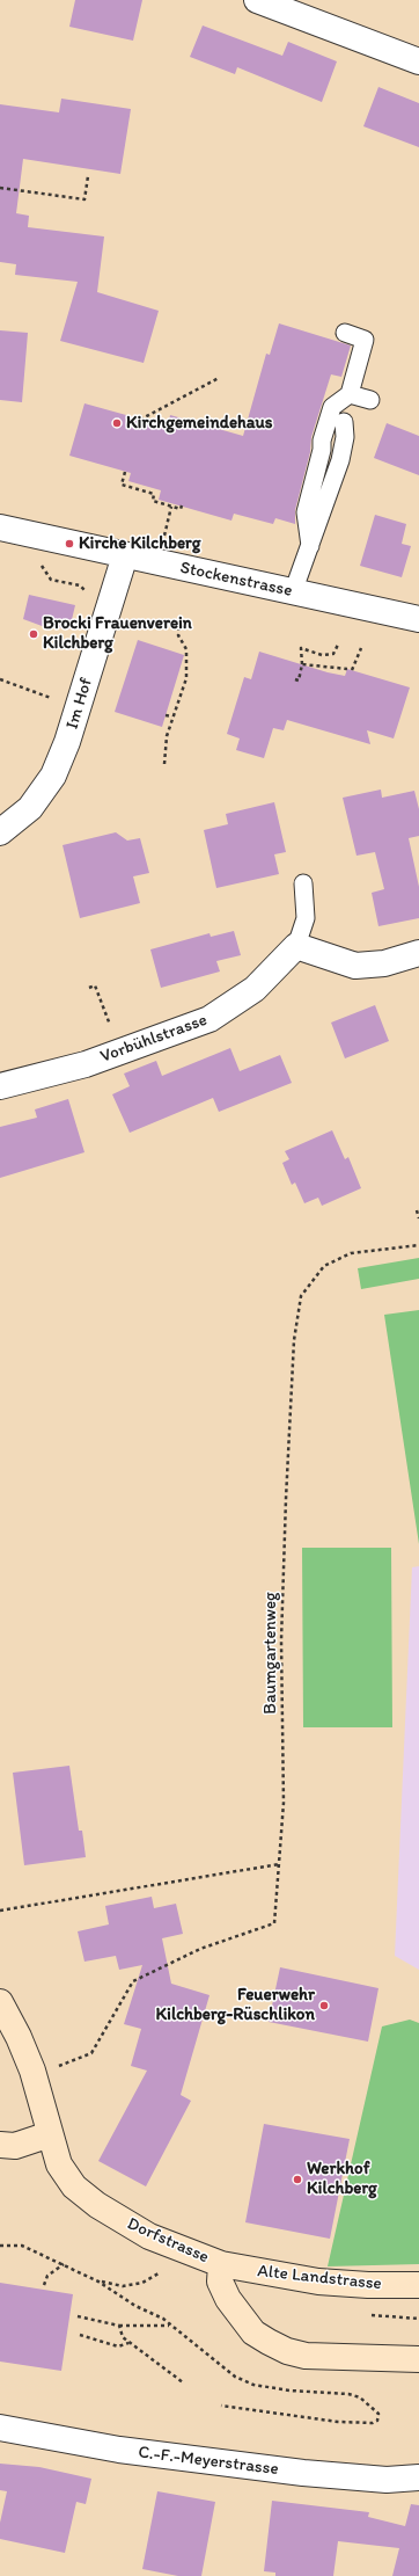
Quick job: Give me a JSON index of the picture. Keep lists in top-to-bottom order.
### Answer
{
  "streets": {
    "street": [
      "Stockenstrasse",
      "Im Hof",
      "Vorbühlstrasse",
      "Dorfstrasse",
      "Alte Landstrasse",
      "C.-F.-Meyerstrasse"
    ],
    "path": ["Baumgartenweg"]
  },
  "crossings": [
    ["Stockenstrasse", "Im Hof"],
    ["Dorfstrasse", "Alte Landstrasse"]
  ],
  "places": [
    "Kirchgemeindehaus",
    "Kirche Kilchberg",
    "Brocki Frauenverein Kilchberg",
    "Feuerwehr Kilchberg-Rüschlikon",
    "Werkhof Kilchberg"
  ]
}
